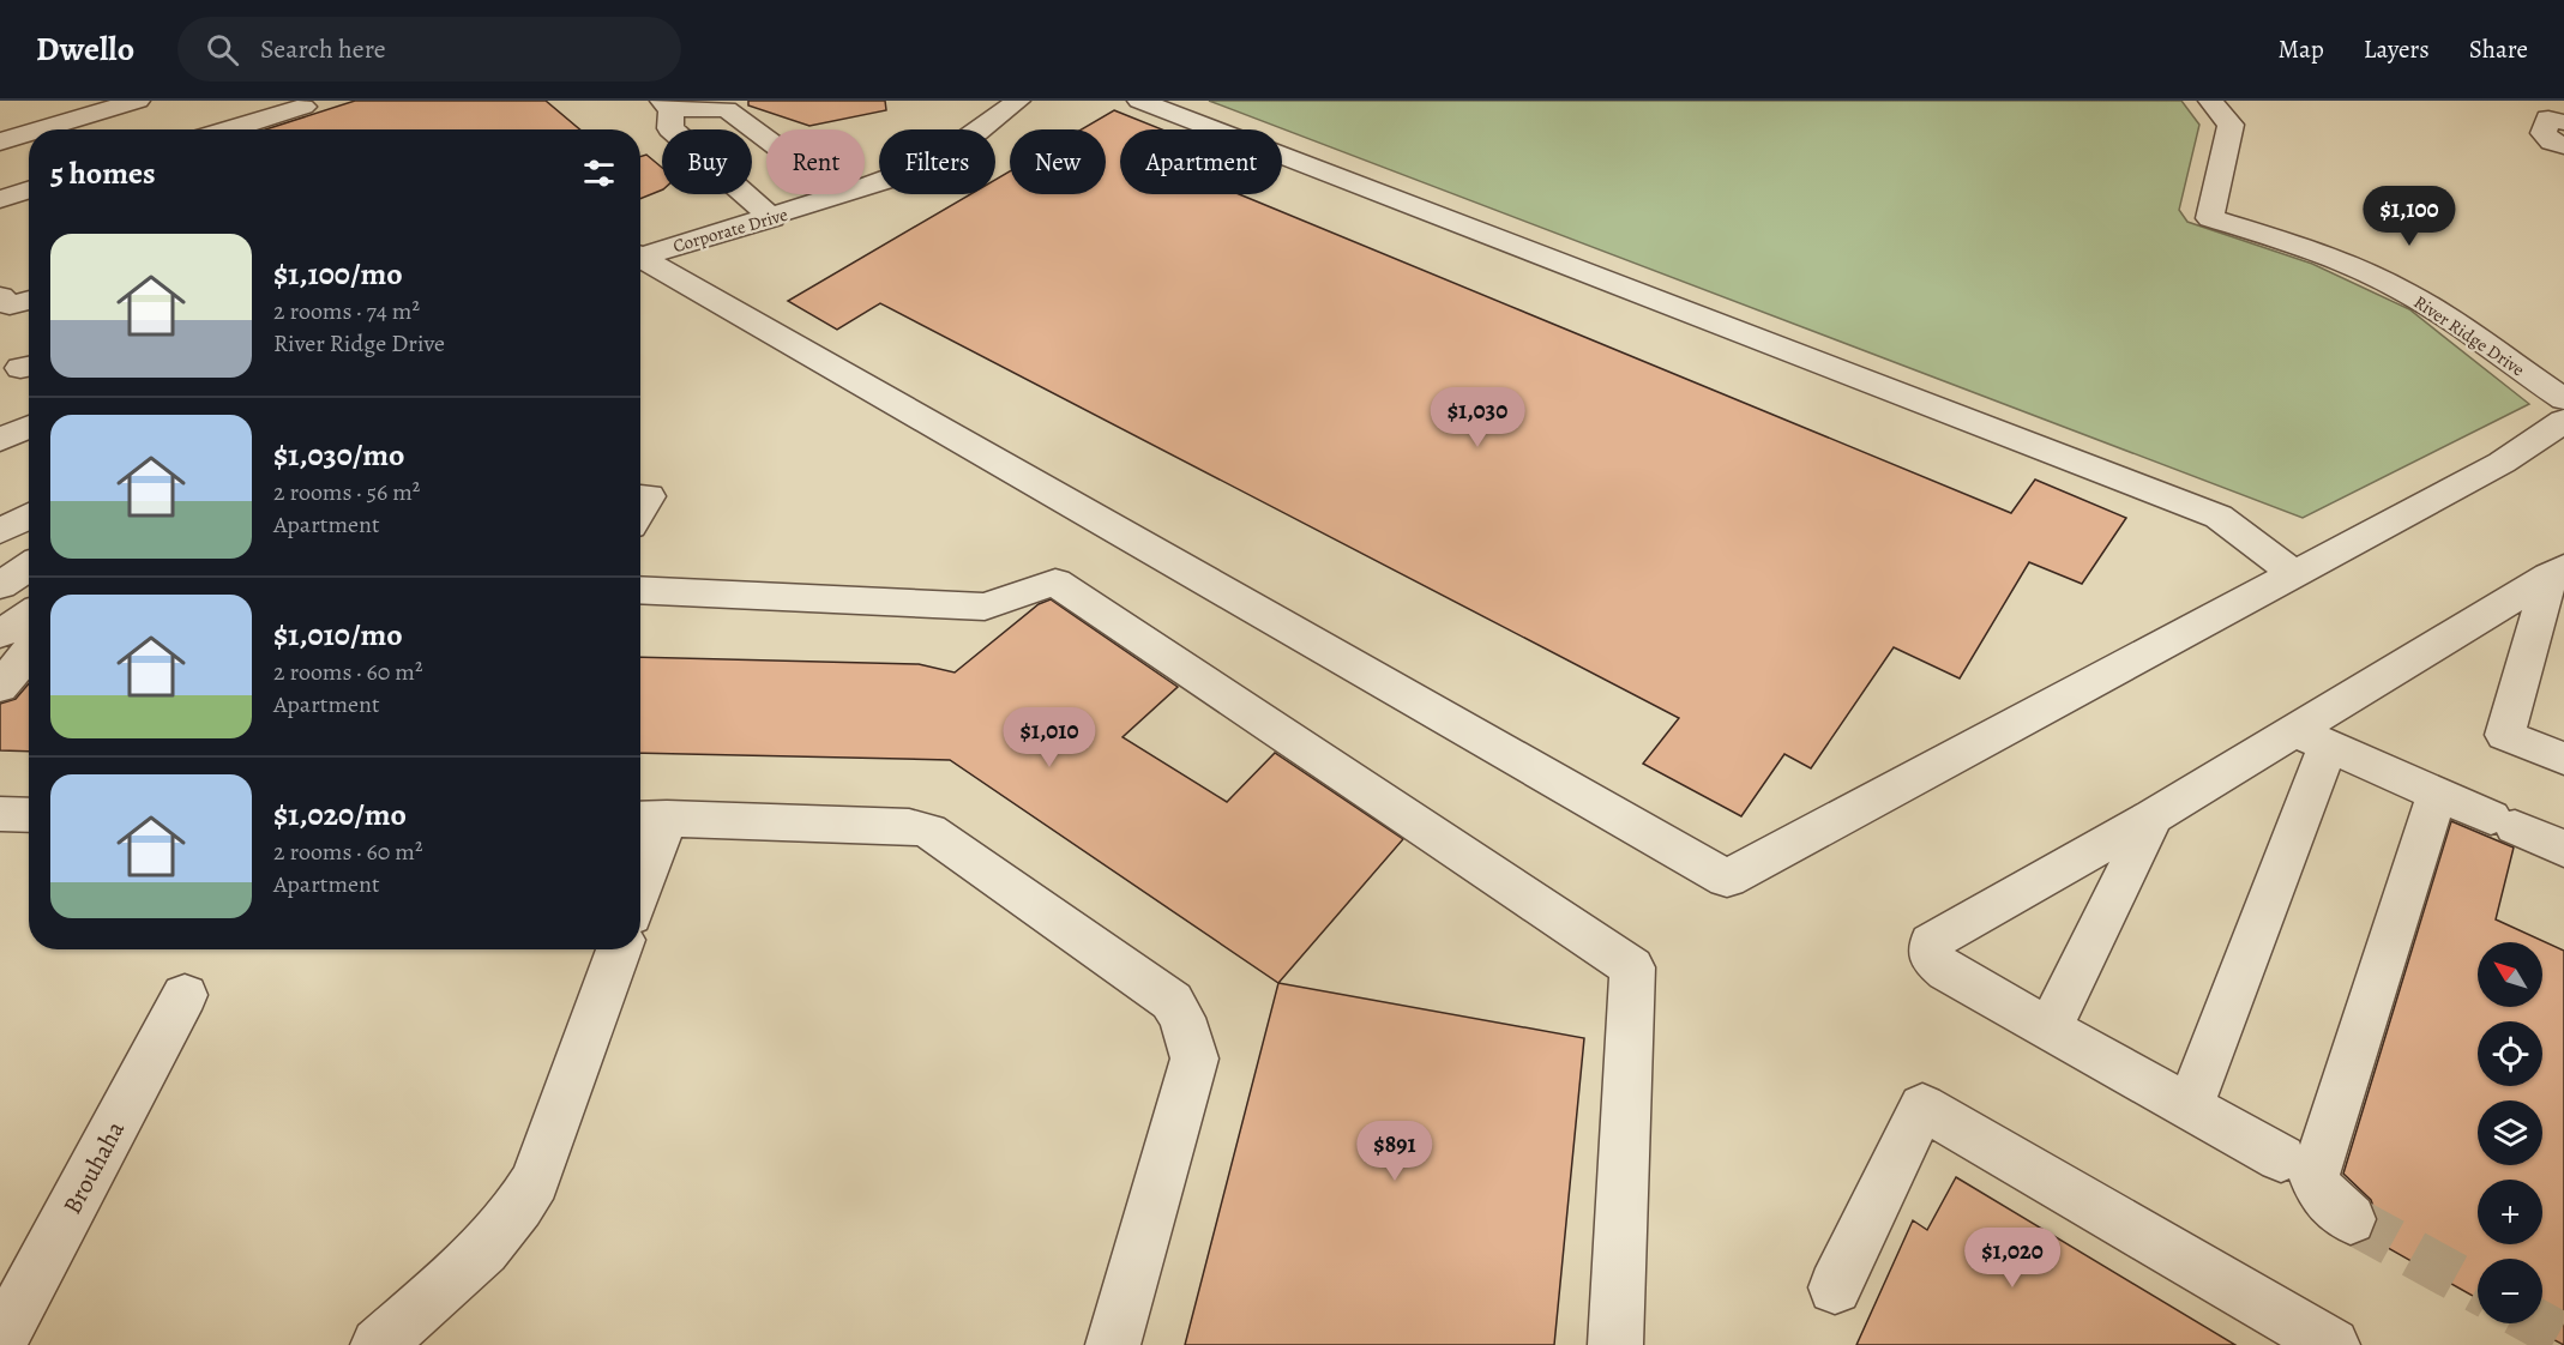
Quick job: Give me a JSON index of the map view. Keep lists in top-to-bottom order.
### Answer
{
  "streets": {
    "street": ["Corporate Drive", "River Ridge Drive", "Brouhaha"]
  },
  "north": "top left",
  "page": {
    "header": "Dwello",
    "search": "Search here",
    "nav": ["Map", "Layers", "Share"],
    "chip": [
      "Buy",
      "Rent",
      "Filters",
      "New",
      "Apartment"
    ],
    "heading": "5 homes",
    "price": [
      "$1,100",
      "$1,030",
      "$1,010",
      "$891",
      "$1,020"
    ],
    "list": [
      {
        "name": "$1,100/mo",
        "note": "2 rooms · 74 m² · River Ridge Drive"
      },
      {
        "name": "$1,030/mo",
        "note": "2 rooms · 56 m² · Apartment"
      },
      {
        "name": "$1,010/mo",
        "note": "2 rooms · 60 m² · Apartment"
      },
      {
        "name": "$1,020/mo",
        "note": "2 rooms · 60 m² · Apartment"
      }
    ],
    "map_buttons": ["+", "−"]
  }
}
